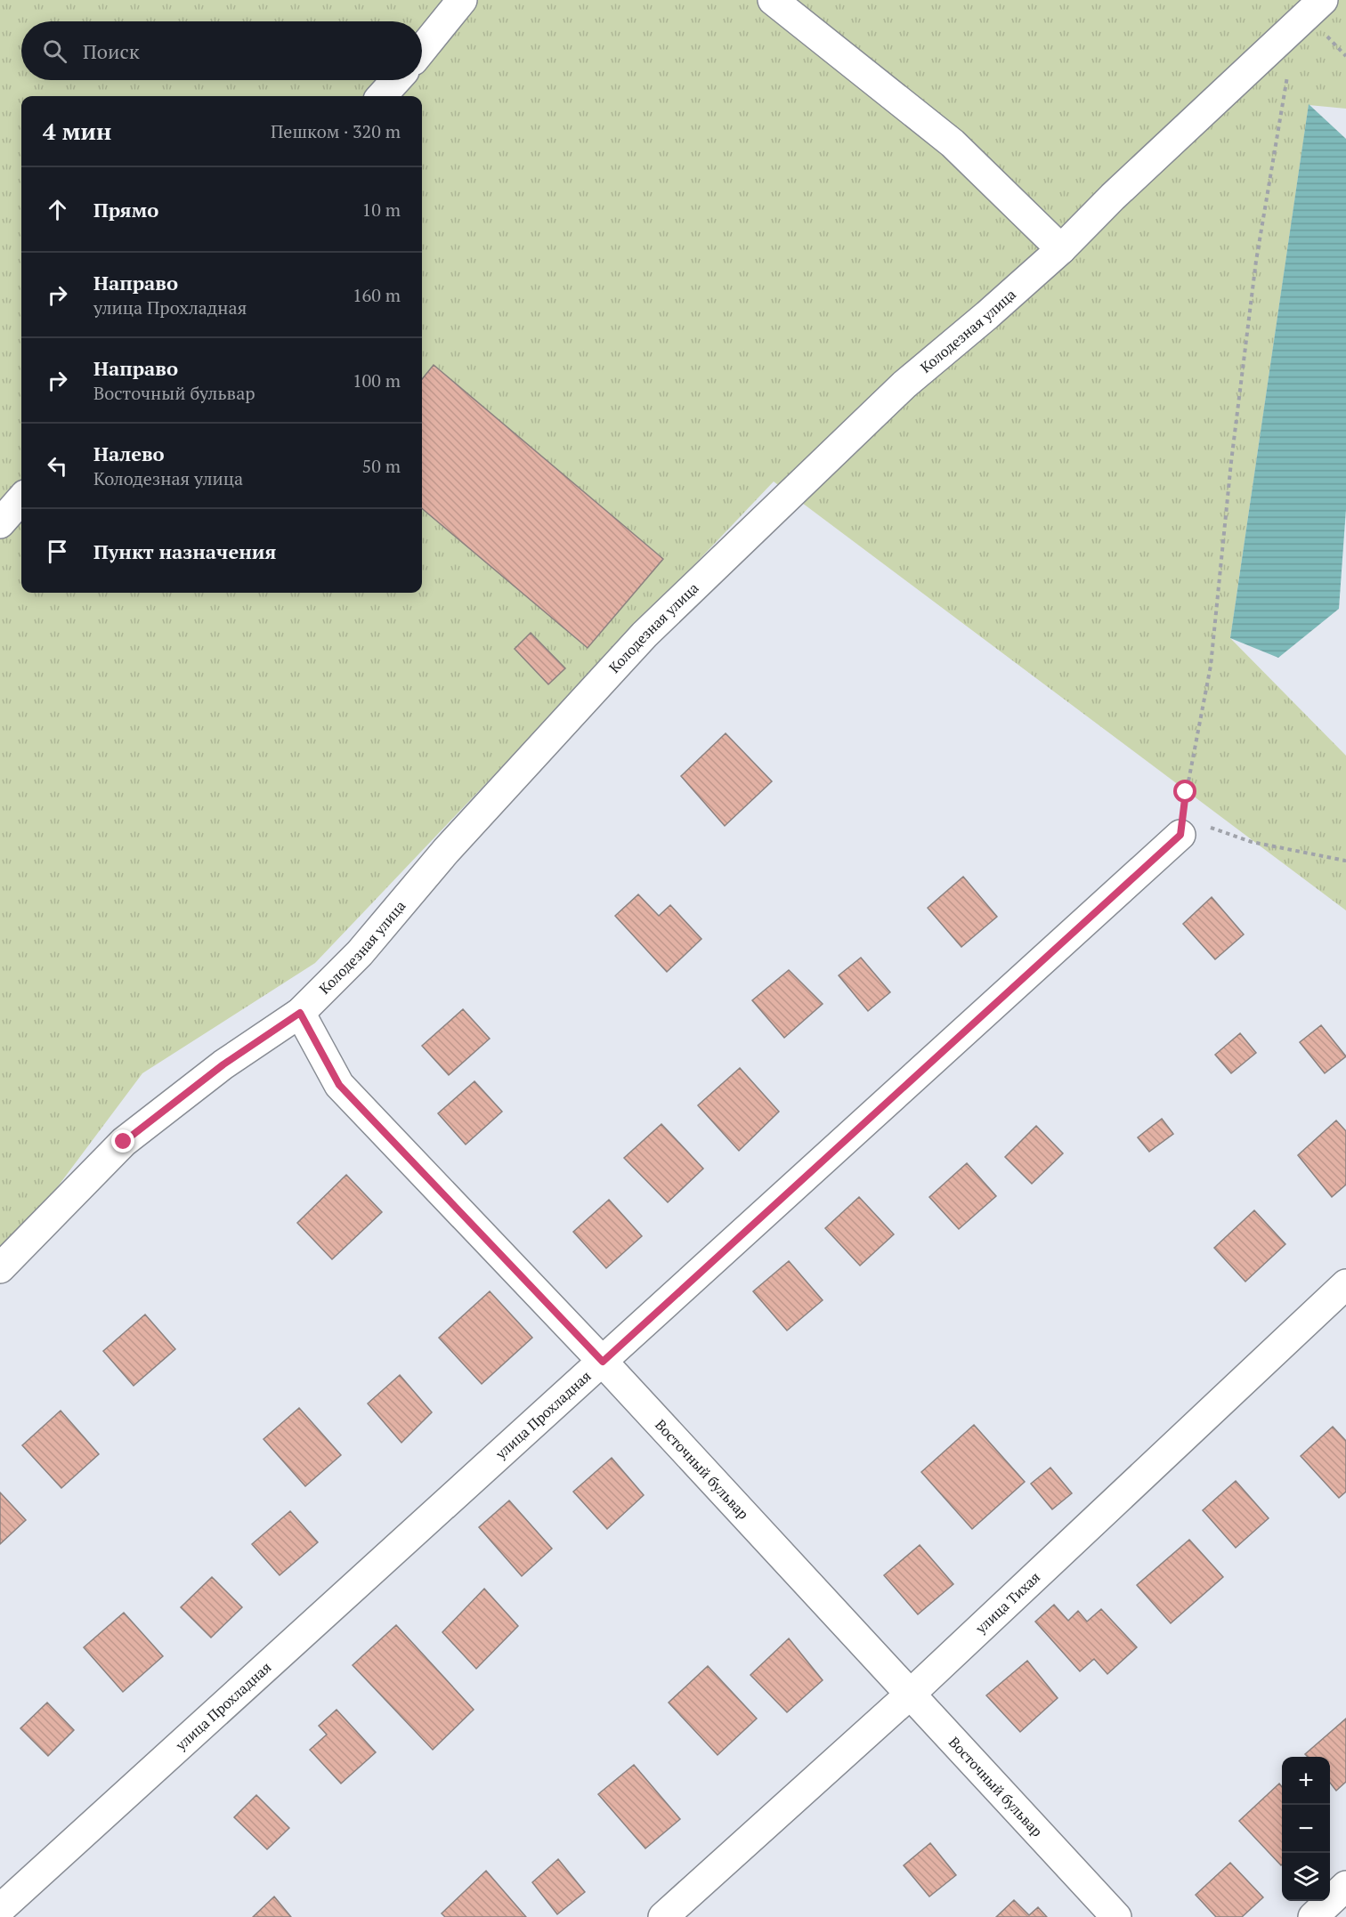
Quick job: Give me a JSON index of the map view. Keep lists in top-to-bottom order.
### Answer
{
  "streets": {
    "street": [
      "Колодезная улица",
      "улица Прохладная",
      "Восточный бульвар",
      "улица Тихая"
    ]
  },
  "crossings": [
    ["Колодезная улица", "Восточный бульвар"],
    ["улица Прохладная", "Восточный бульвар"],
    ["Восточный бульвар", "улица Тихая"]
  ],
  "page": {
    "search": "Поиск",
    "heading": ["4 мин", "Пешком · 320 m"],
    "list": [
      ["Прямо", "10 m"],
      ["Направо", "улица Прохладная", "160 m"],
      ["Направо", "Восточный бульвар", "100 m"],
      ["Налево", "Колодезная улица", "50 m"],
      "Пункт назначения"
    ],
    "map_buttons": ["+", "−"]
  }
}
